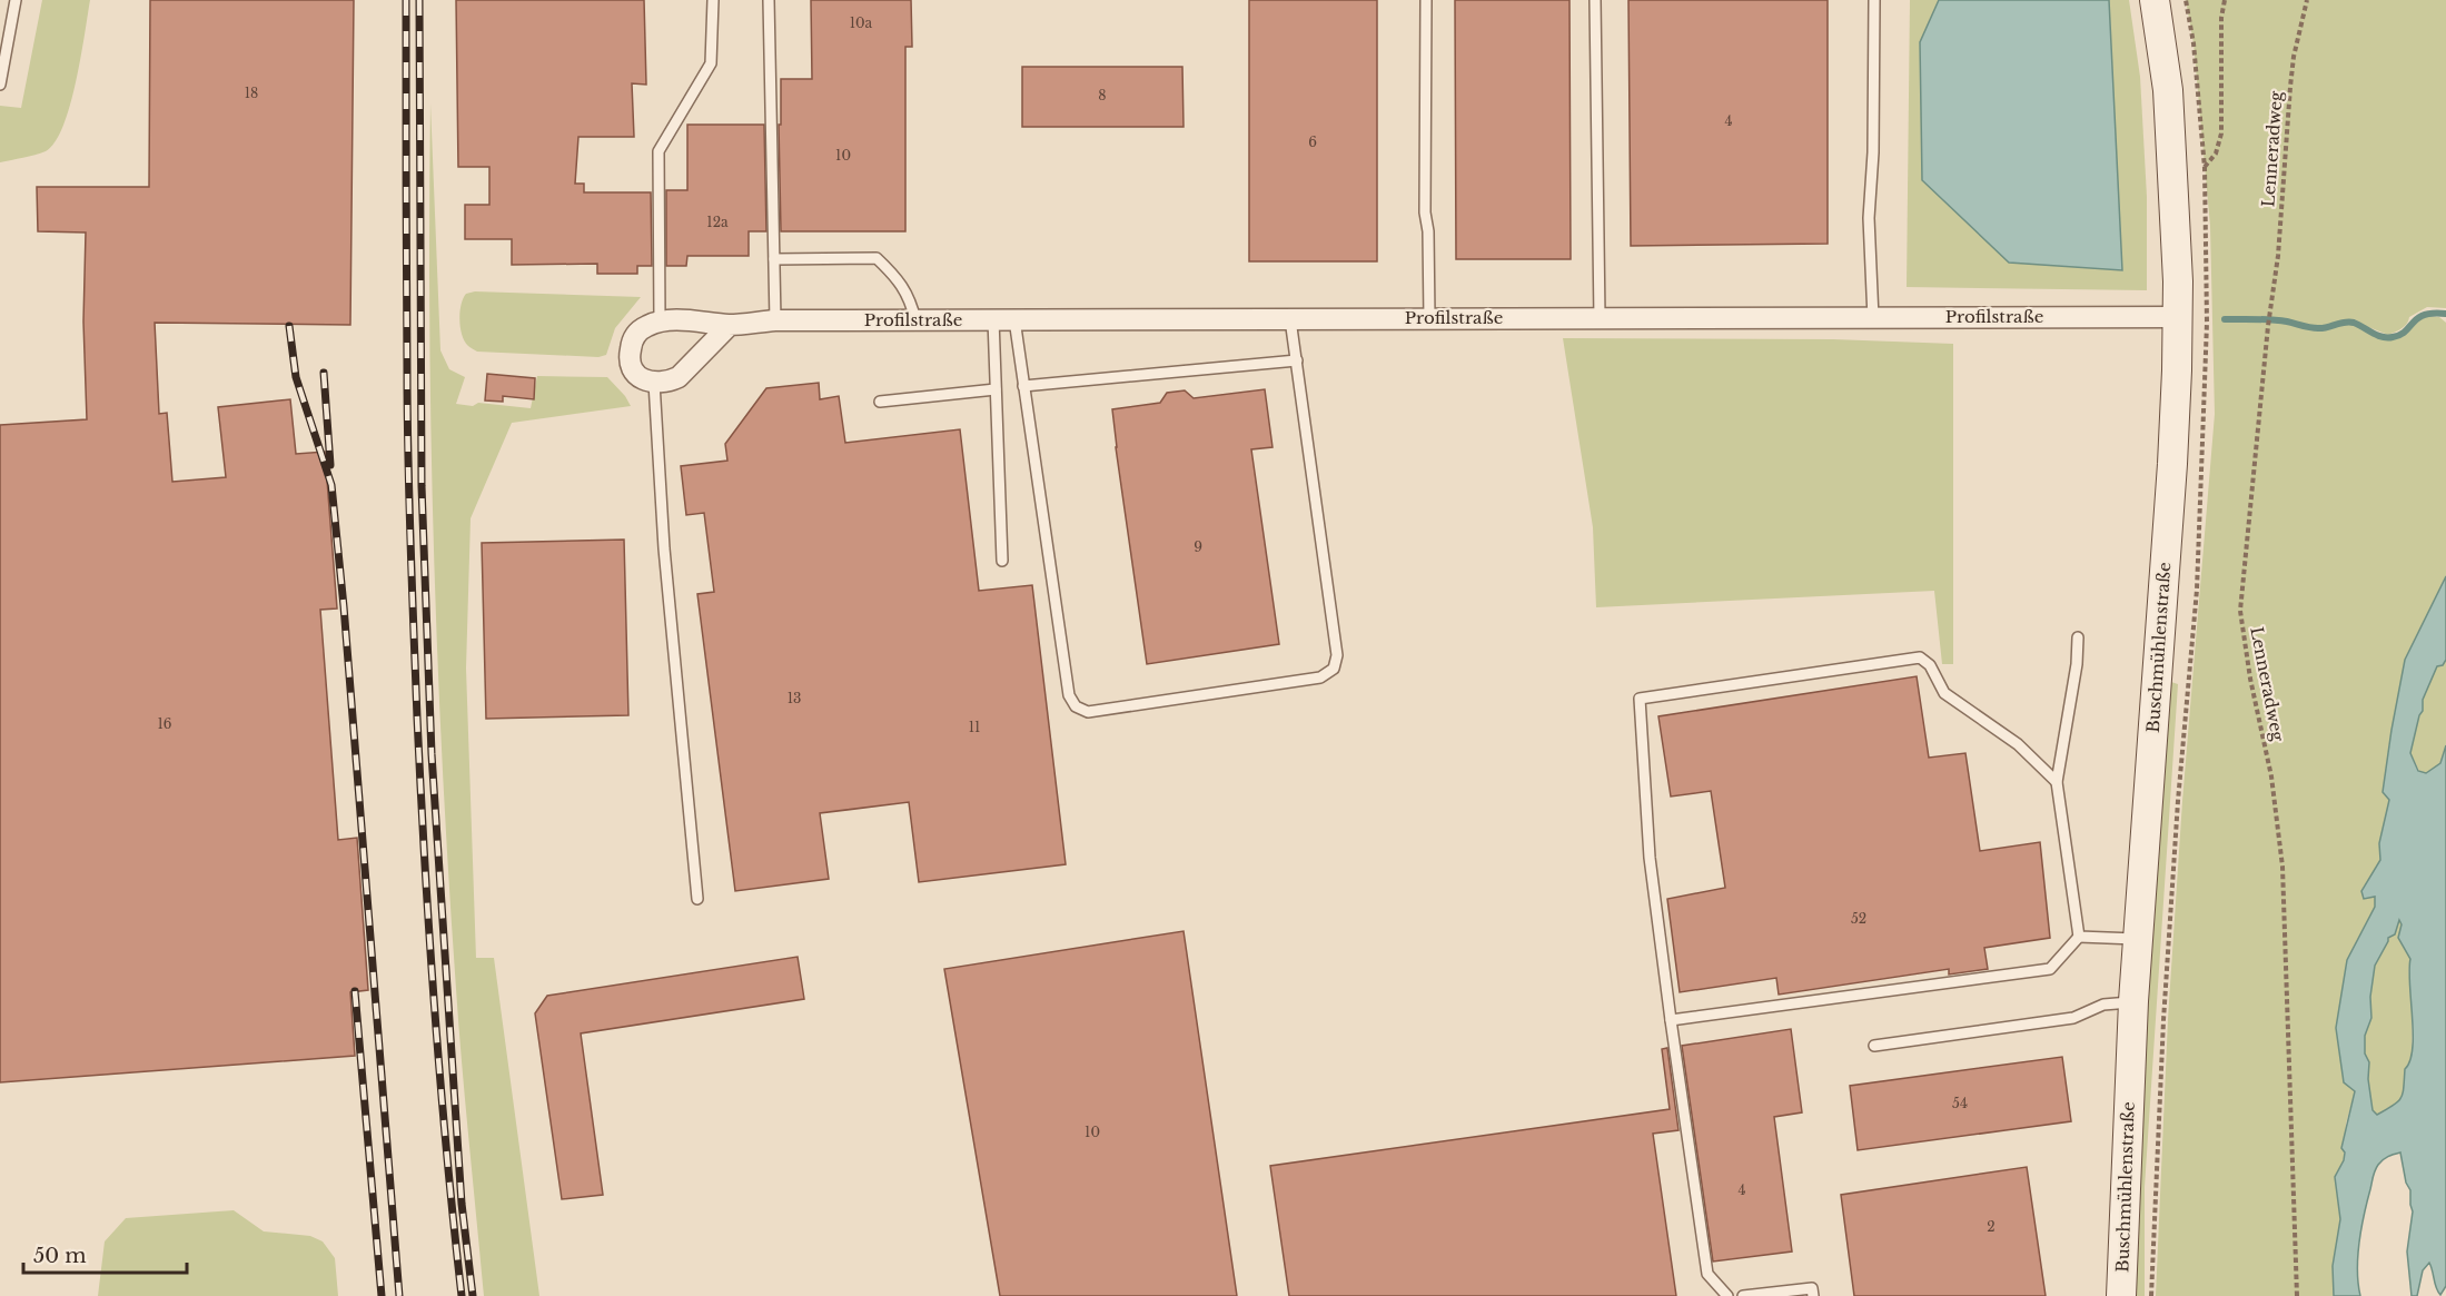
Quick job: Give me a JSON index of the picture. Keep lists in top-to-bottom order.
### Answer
{
  "streets": {
    "street": ["Profilstraße", "Buschmühlenstraße"],
    "path": ["Lenneradweg"]
  },
  "crossings": [
    ["Profilstraße", "Buschmühlenstraße"]
  ],
  "house_numbers": [
    "10a",
    "18",
    "8",
    "4",
    "6",
    "10",
    "12a",
    "9",
    "13",
    "16",
    "11",
    "52",
    "54",
    "10",
    "4",
    "2"
  ],
  "scale_bar": "50 m"
}
